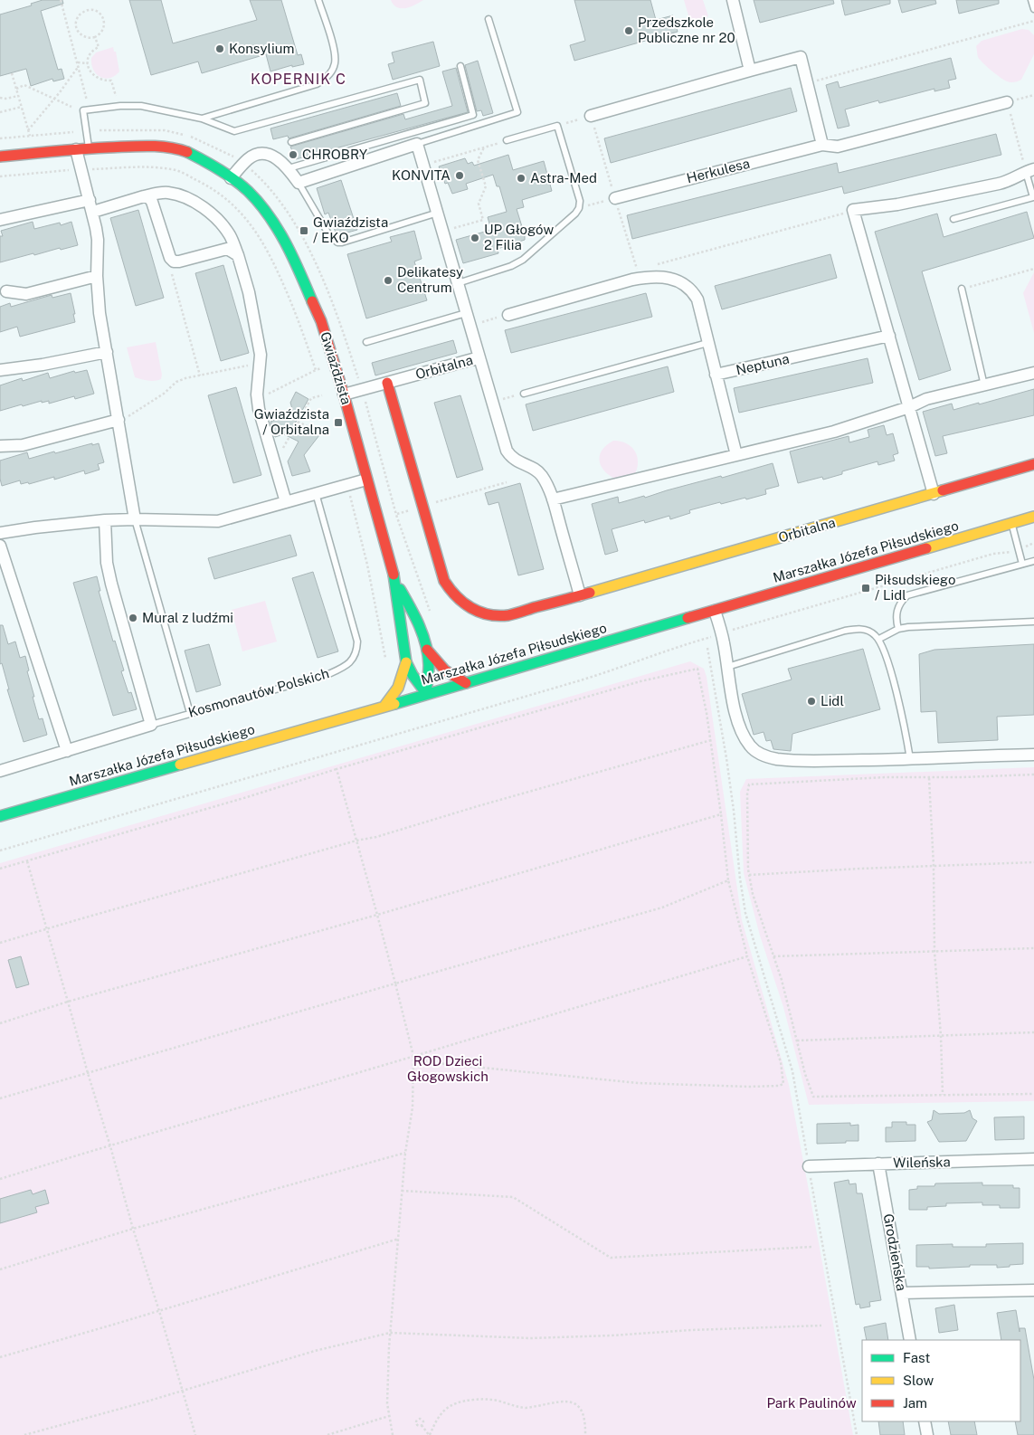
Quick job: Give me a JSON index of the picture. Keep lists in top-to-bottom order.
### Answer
{
  "streets": {
    "street": [
      "Herkulesa",
      "Neptuna",
      "Orbitalna",
      "Gwiaździsta",
      "Marszałka Józefa Piłsudskiego",
      "Kosmonautów Polskich",
      "Wileńska",
      "Grodzieńska"
    ]
  },
  "crossings": [
    ["Orbitalna", "Gwiaździsta"],
    ["Gwiaździsta", "Marszałka Józefa Piłsudskiego"],
    ["Wileńska", "Grodzieńska"]
  ],
  "districts": ["KOPERNIK C"],
  "parks": ["ROD Dzieci Głogowskich", "Park Paulinów"],
  "places": {
    "other": [
      "Przedszkole Publiczne nr 20",
      "Konsylium",
      "CHROBRY",
      "KONVITA",
      "Astra-Med",
      "UP Głogów 2 Filia",
      "Delikatesy Centrum",
      "Mural z ludźmi",
      "Lidl"
    ],
    "transit": ["Gwiaździsta / EKO", "Gwiaździsta / Orbitalna", "Piłsudskiego / Lidl"]
  },
  "legend": ["Fast", "Slow", "Jam"]
}
